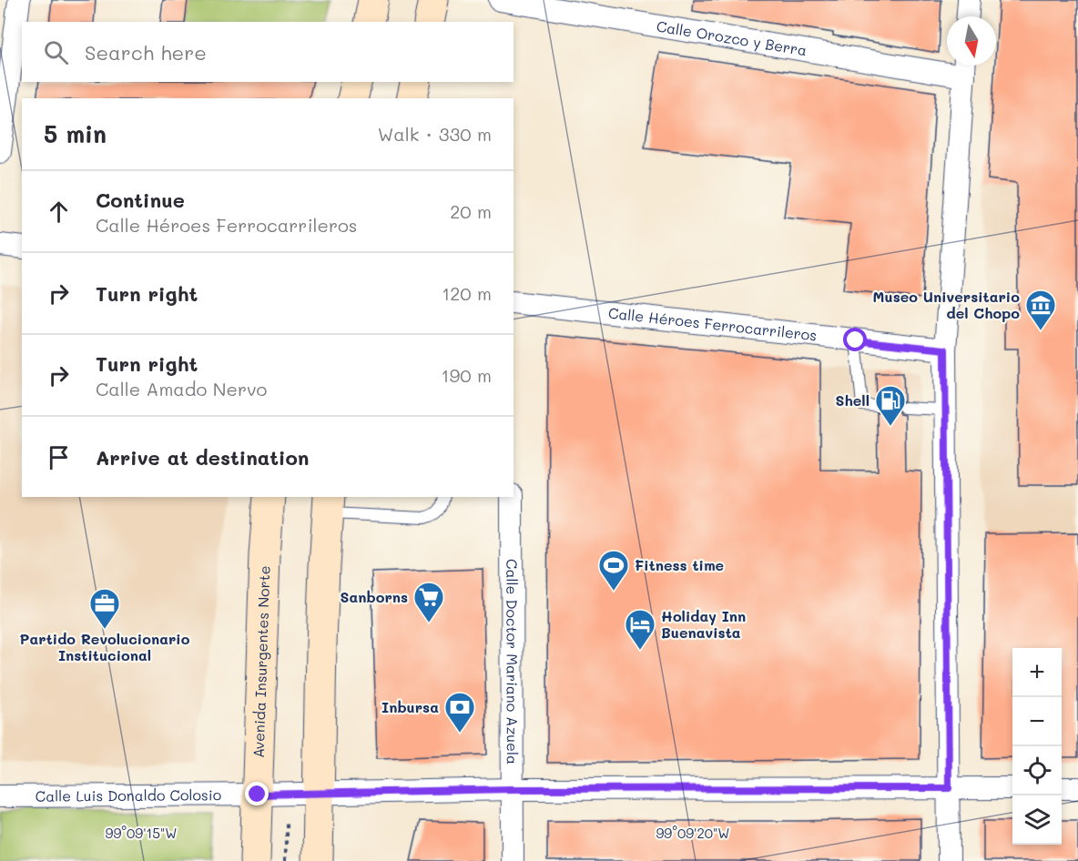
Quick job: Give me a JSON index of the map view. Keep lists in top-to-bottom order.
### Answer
{
  "streets": {
    "main road": ["Avenida Insurgentes Norte"],
    "street": [
      "Calle Orozco y Berra",
      "Calle Héroes Ferrocarrileros",
      "Calle Doctor Mariano Azuela",
      "Calle Luis Donaldo Colosio"
    ]
  },
  "crossings": [
    ["Avenida Insurgentes Norte", "Calle Luis Donaldo Colosio"],
    ["Calle Doctor Mariano Azuela", "Calle Luis Donaldo Colosio"]
  ],
  "places": {
    "museum": ["Museo Universitario del Chopo"],
    "fuel station": ["Shell"],
    "sports": ["Fitness time"],
    "supermarket": ["Sanborns"],
    "office": ["Partido Revolucionario Institucional"],
    "hotel": ["Holiday Inn Buenavista"],
    "bank": ["Inbursa"]
  },
  "north": "bottom",
  "page": {
    "search": "Search here",
    "heading": ["5 min", "Walk · 330 m"],
    "list": [
      ["Continue", "Calle Héroes Ferrocarrileros", "20 m"],
      ["Turn right", "120 m"],
      ["Turn right", "Calle Amado Nervo", "190 m"],
      "Arrive at destination"
    ],
    "map_buttons": ["+", "−"]
  },
  "coordinates": ["99°09'15\"W", "99°09'20\"W"]
}
